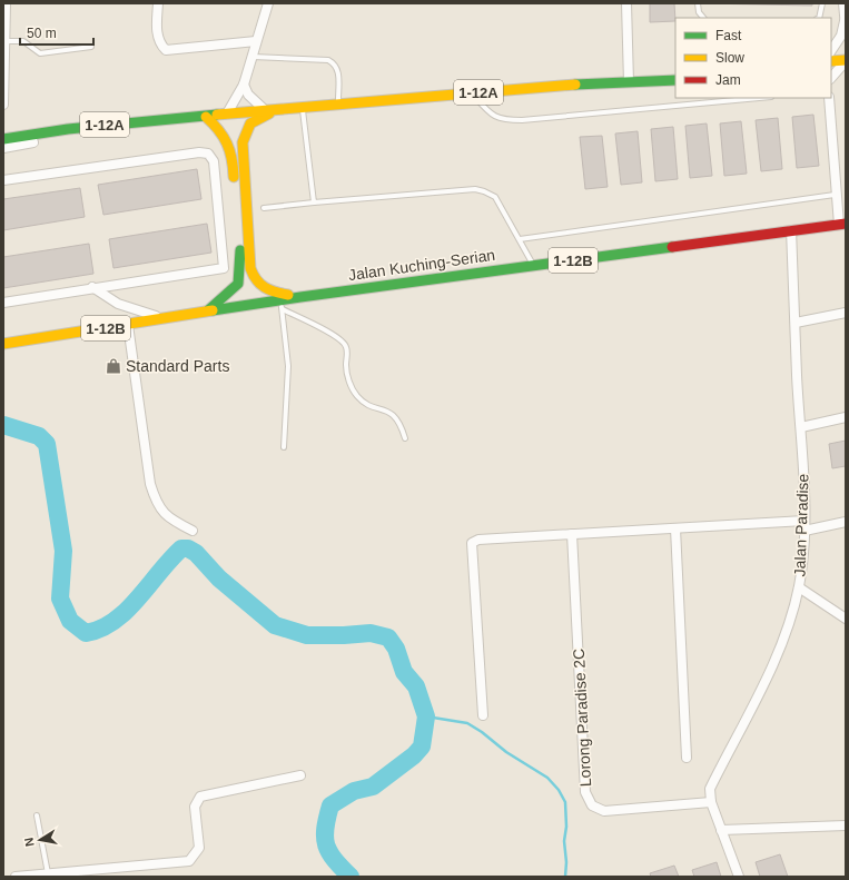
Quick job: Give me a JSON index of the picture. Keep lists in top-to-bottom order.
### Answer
{
  "streets": {
    "highway": ["1-12A", "1-12B", "Jalan Kuching-Serian"],
    "street": ["Jalan Paradise", "Lorong Paradise 2C"]
  },
  "crossings": [
    ["Jalan Kuching-Serian", "Jalan Paradise"],
    ["Jalan Paradise", "Lorong Paradise 2C"]
  ],
  "places": {
    "shop": ["Standard Parts"]
  },
  "legend": ["Fast", "Slow", "Jam"],
  "scale_bar": "50 m",
  "north": "left"
}
